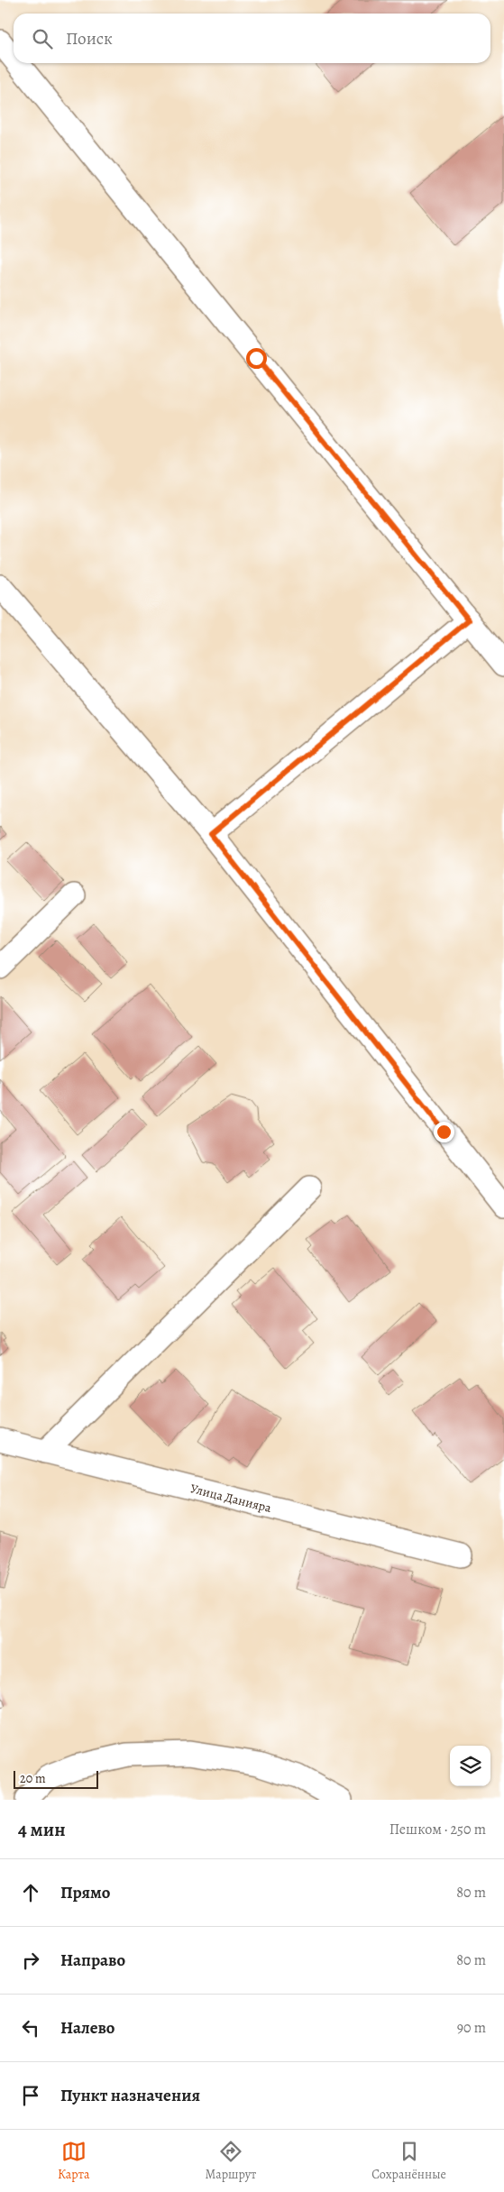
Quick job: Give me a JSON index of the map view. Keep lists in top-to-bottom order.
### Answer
{
  "streets": {
    "street": ["Улица Данияра"]
  },
  "scale_bar": "20 m",
  "page": {
    "search": "Поиск",
    "scale": "20 m",
    "heading": ["4 мин", "Пешком · 250 m"],
    "list": [
      ["Прямо", "80 m"],
      ["Направо", "80 m"],
      ["Налево", "90 m"],
      "Пункт назначения"
    ],
    "nav": ["Карта", "Маршрут", "Сохранённые"]
  }
}
